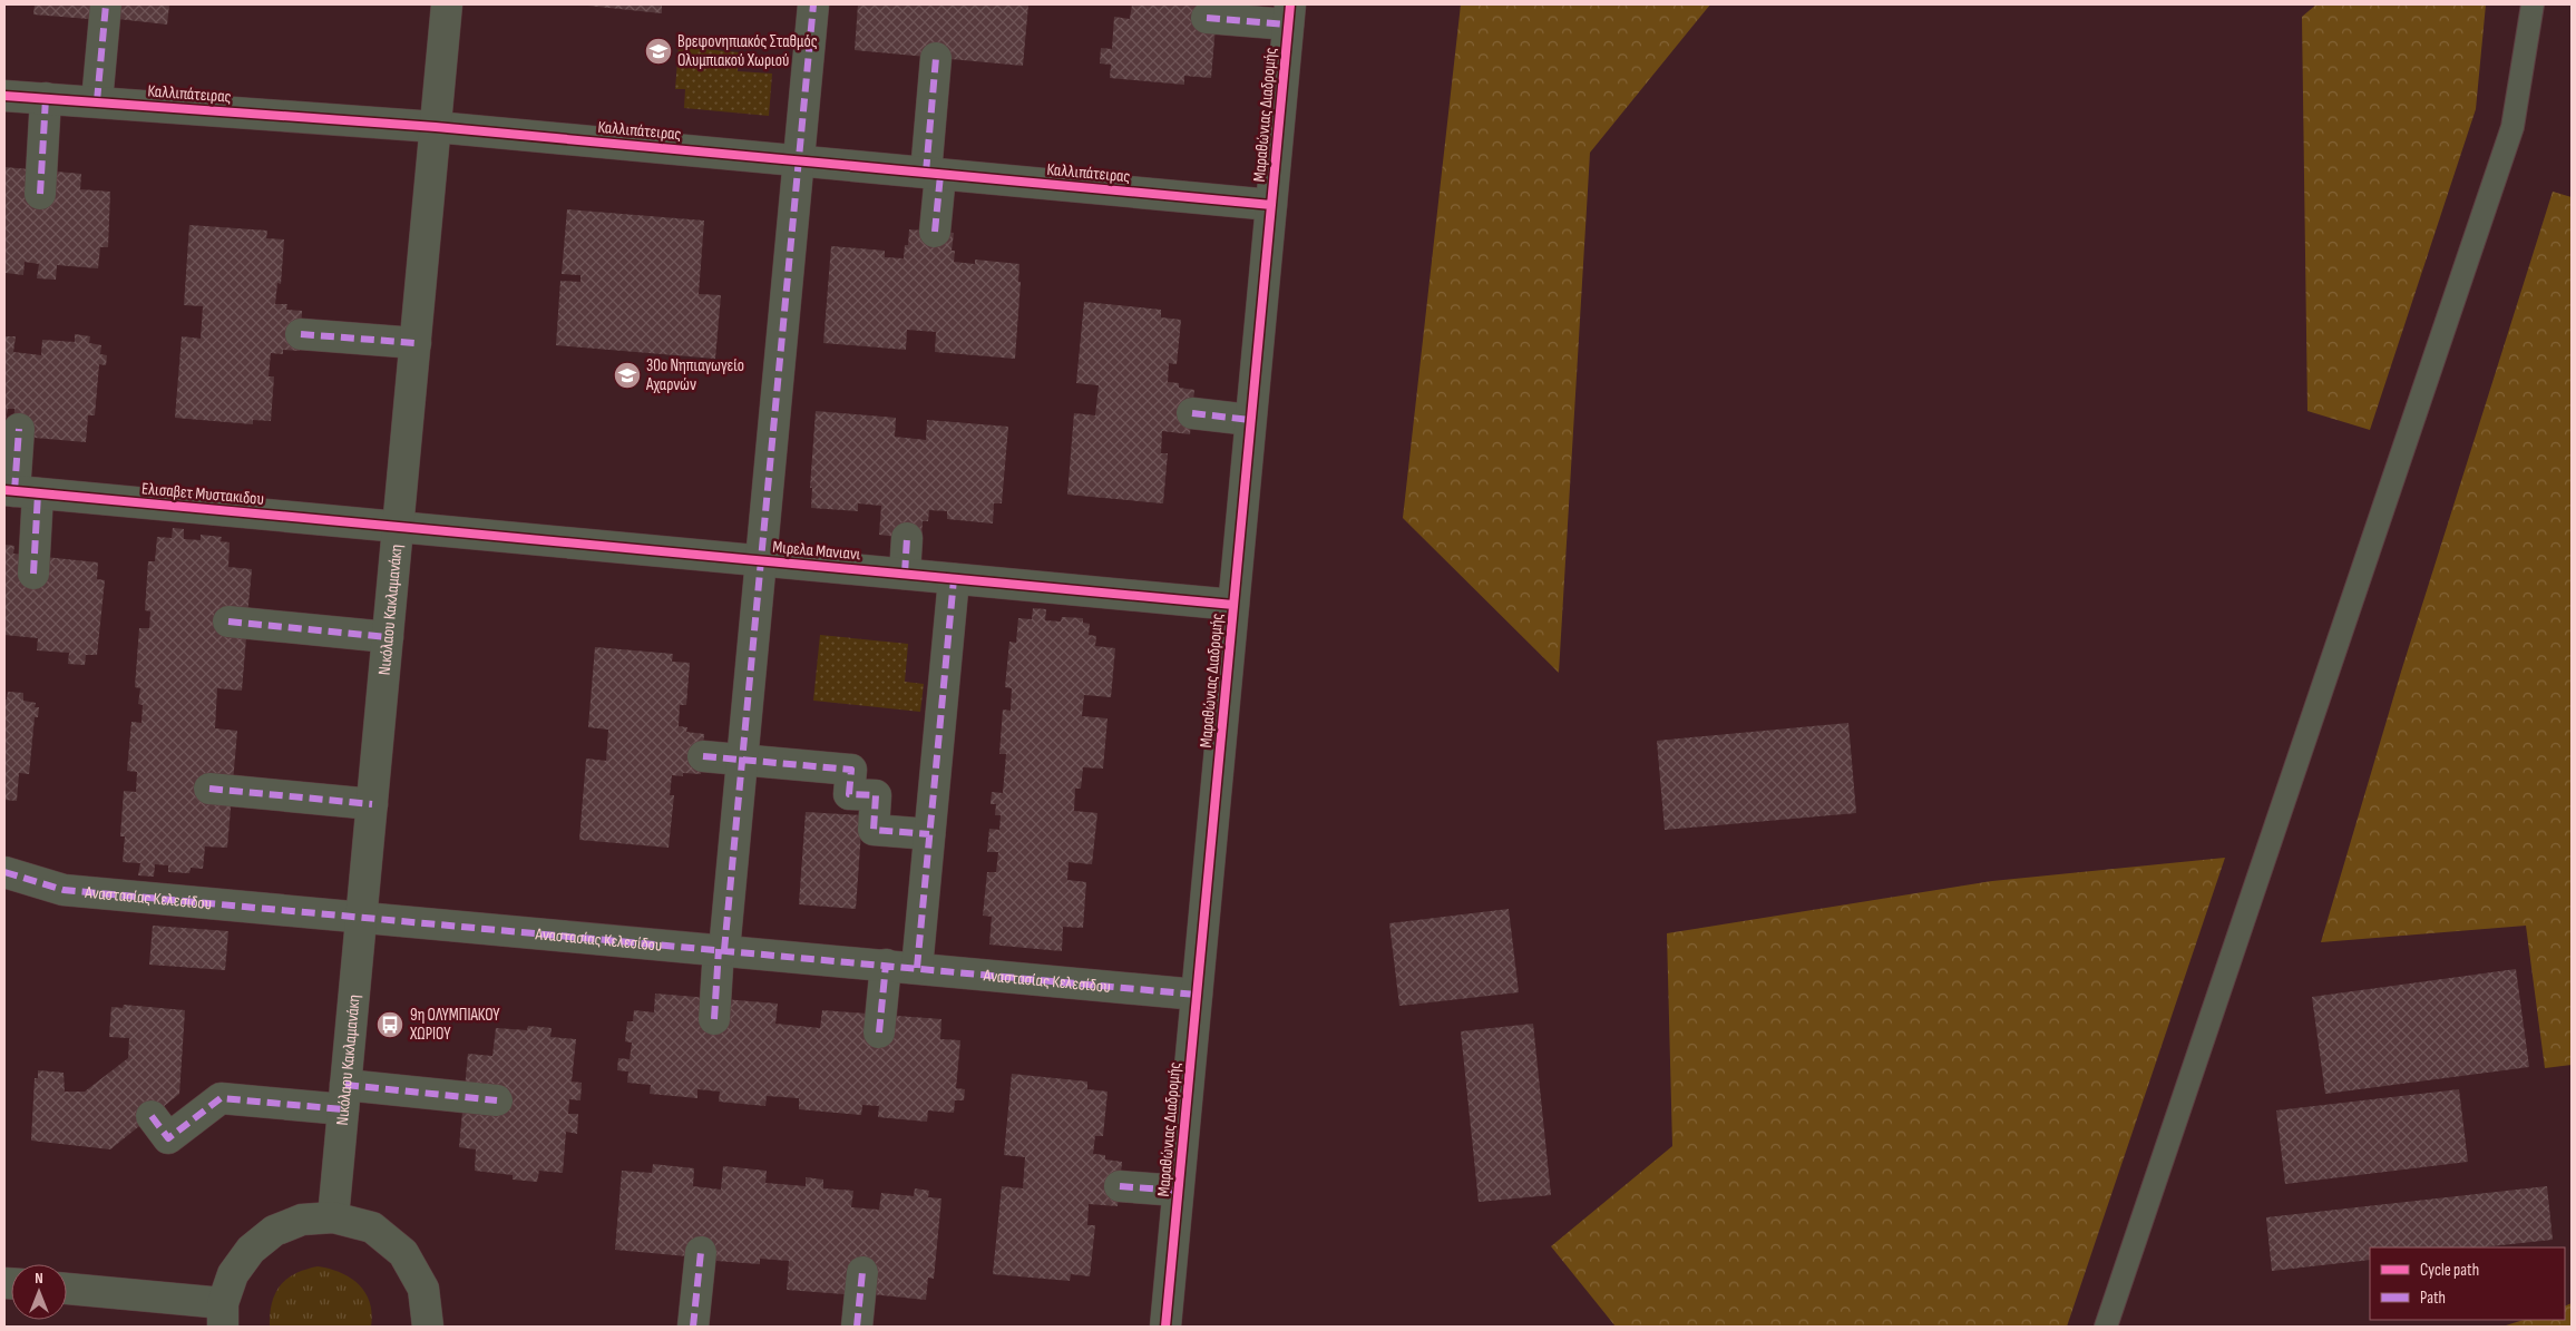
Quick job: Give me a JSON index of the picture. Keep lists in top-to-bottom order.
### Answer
{
  "streets": {
    "street": [
      "Καλλιπάτειρας",
      "Μαραθώνιας Διαδρομής",
      "Ελισαβετ Μυστακιδου",
      "Μιρελα Μανιανι",
      "Νικόλαου Κακλαμανάκη",
      "Αναστασίας Κελεσίδου"
    ]
  },
  "crossings": [
    ["Καλλιπάτειρας", "Μαραθώνιας Διαδρομής"],
    ["Καλλιπάτειρας", "Νικόλαου Κακλαμανάκη"],
    ["Μαραθώνιας Διαδρομής", "Μιρελα Μανιανι"],
    ["Μαραθώνιας Διαδρομής", "Αναστασίας Κελεσίδου"],
    ["Ελισαβετ Μυστακιδου", "Μιρελα Μανιανι"],
    ["Ελισαβετ Μυστακιδου", "Νικόλαου Κακλαμανάκη"],
    ["Μιρελα Μανιανι", "Νικόλαου Κακλαμανάκη"],
    ["Νικόλαου Κακλαμανάκη", "Αναστασίας Κελεσίδου"]
  ],
  "places": {
    "school or university": ["Βρεφονηπιακός Σταθμός Ολυμπιακού Χωριού", "30ο Νηπιαγωγείο Αχαρνών"],
    "bus stop": ["9η ΟΛΥΜΠΙΑΚΟΥ ΧΩΡΙΟΥ"]
  },
  "legend": ["Cycle path", "Path"],
  "north": "top"
}
